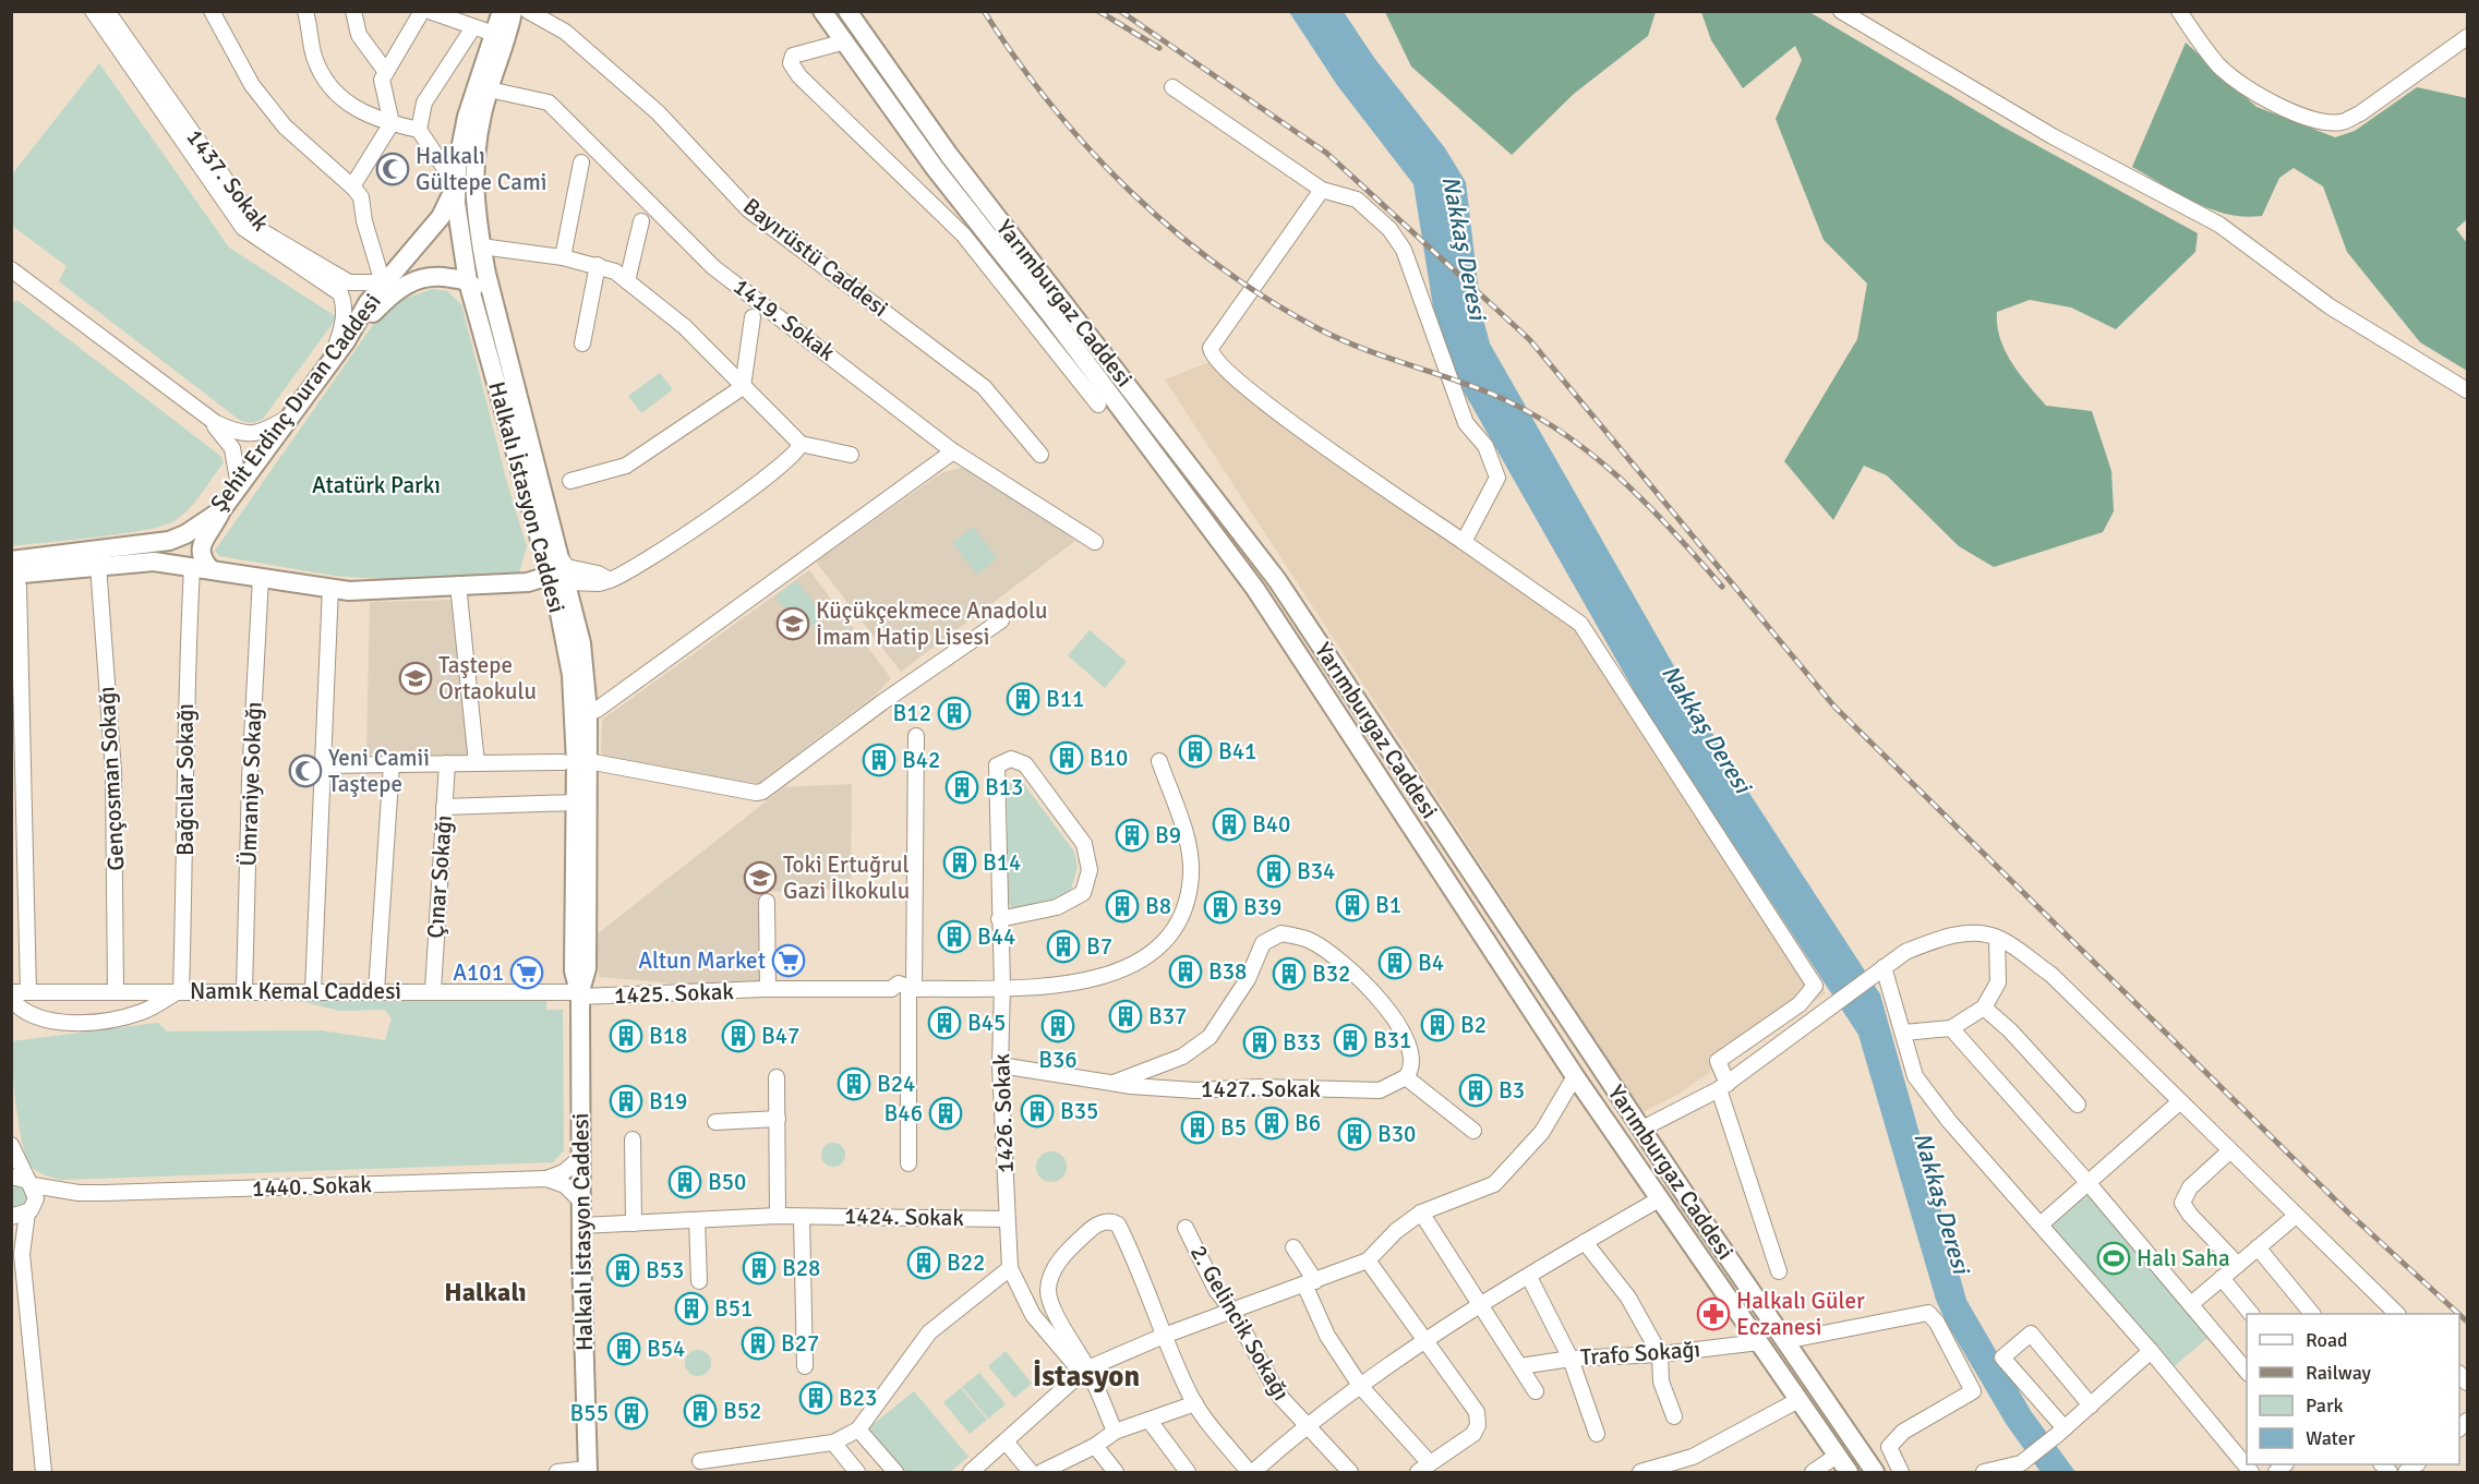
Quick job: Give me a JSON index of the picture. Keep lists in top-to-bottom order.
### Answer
{
  "streets": {
    "main road": ["Yarımburgaz Caddesi", "Şehit Erdinç Duran Caddesi", "Halkalı İstasyon Caddesi"],
    "street": [
      "1437. Sokak",
      "Bayırüstü Caddesi",
      "1419. Sokak",
      "Gençosman Sokağı",
      "Bağcılar Sokağı",
      "Ümraniye Sokağı",
      "Çınar Sokağı",
      "Namık Kemal Caddesi",
      "1425. Sokak",
      "1427. Sokak",
      "1426. Sokak",
      "1440. Sokak",
      "1424. Sokak",
      "2. Gelincik Sokağı",
      "Trafo Sokağı"
    ]
  },
  "crossings": [
    ["1437. Sokak", "Şehit Erdinç Duran Caddesi"],
    ["Yarımburgaz Caddesi", "Trafo Sokağı"],
    ["1419. Sokak", "Halkalı İstasyon Caddesi"],
    ["Şehit Erdinç Duran Caddesi", "Halkalı İstasyon Caddesi"],
    ["Halkalı İstasyon Caddesi", "Namık Kemal Caddesi"],
    ["Halkalı İstasyon Caddesi", "1425. Sokak"],
    ["Halkalı İstasyon Caddesi", "1440. Sokak"],
    ["Halkalı İstasyon Caddesi", "1424. Sokak"],
    ["Gençosman Sokağı", "Namık Kemal Caddesi"],
    ["Bağcılar Sokağı", "Namık Kemal Caddesi"],
    ["Ümraniye Sokağı", "Namık Kemal Caddesi"],
    ["Çınar Sokağı", "Namık Kemal Caddesi"],
    ["Namık Kemal Caddesi", "1425. Sokak"],
    ["1427. Sokak", "1426. Sokak"],
    ["1426. Sokak", "1424. Sokak"]
  ],
  "districts": ["Halkalı", "İstasyon"],
  "water": ["Nakkaş Deresi"],
  "parks": ["Atatürk Parkı"],
  "places": {
    "mosque": ["Halkalı Gültepe Cami", "Yeni Camii Taştepe"],
    "school or university": ["Küçükçekmece Anadolu İmam Hatip Lisesi", "Taştepe Ortaokulu", "Toki Ertuğrul Gazi İlkokulu"],
    "building": [
      "B11",
      "B12",
      "B41",
      "B10",
      "B42",
      "B13",
      "B40",
      "B9",
      "B14",
      "B34",
      "B1",
      "B8",
      "B39",
      "B44",
      "B7",
      "B4",
      "B38",
      "B32",
      "B37",
      "B45",
      "B2",
      "B36",
      "B18",
      "B47",
      "B31",
      "B33",
      "B24",
      "B3",
      "B19",
      "B35",
      "B46",
      "B6",
      "B5",
      "B30",
      "B50",
      "B22",
      "B28",
      "B53",
      "B51",
      "B27",
      "B54",
      "B23",
      "B52",
      "B55"
    ],
    "supermarket": ["Altun Market", "A101"],
    "sports": ["Halı Saha"],
    "pharmacy": ["Halkalı Güler Eczanesi"]
  },
  "legend": [
    "Road",
    "Railway",
    "Park",
    "Water"
  ]
}
